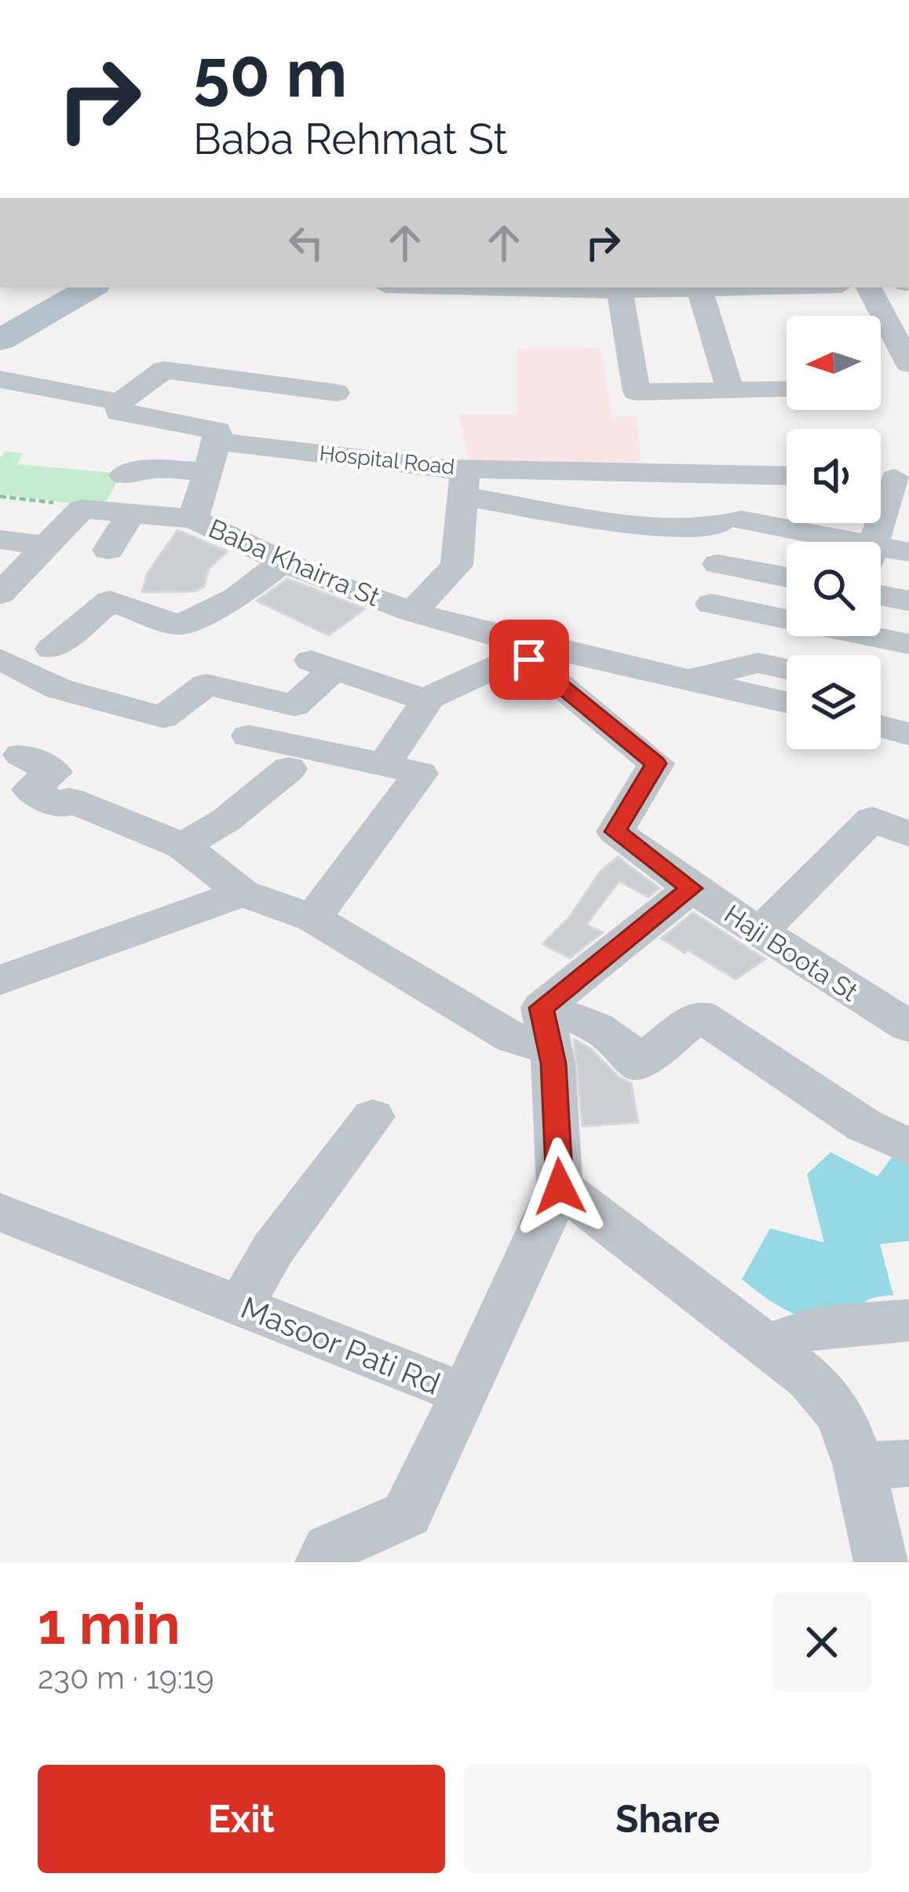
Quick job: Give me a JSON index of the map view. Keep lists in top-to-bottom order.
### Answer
{
  "streets": {
    "street": [
      "Hospital Road",
      "Baba Khairra St",
      "Haji Boota St",
      "Masoor Pati Rd"
    ]
  },
  "crossings": [
    ["Hospital Road", "Baba Khairra St"],
    ["Baba Khairra St", "Haji Boota St"]
  ],
  "north": "left",
  "page": {
    "turn": ["50 m", "Baba Rehmat St"],
    "heading": ["1 min", "230 m · 19:19"],
    "buttons": ["Exit", "Share"]
  }
}
